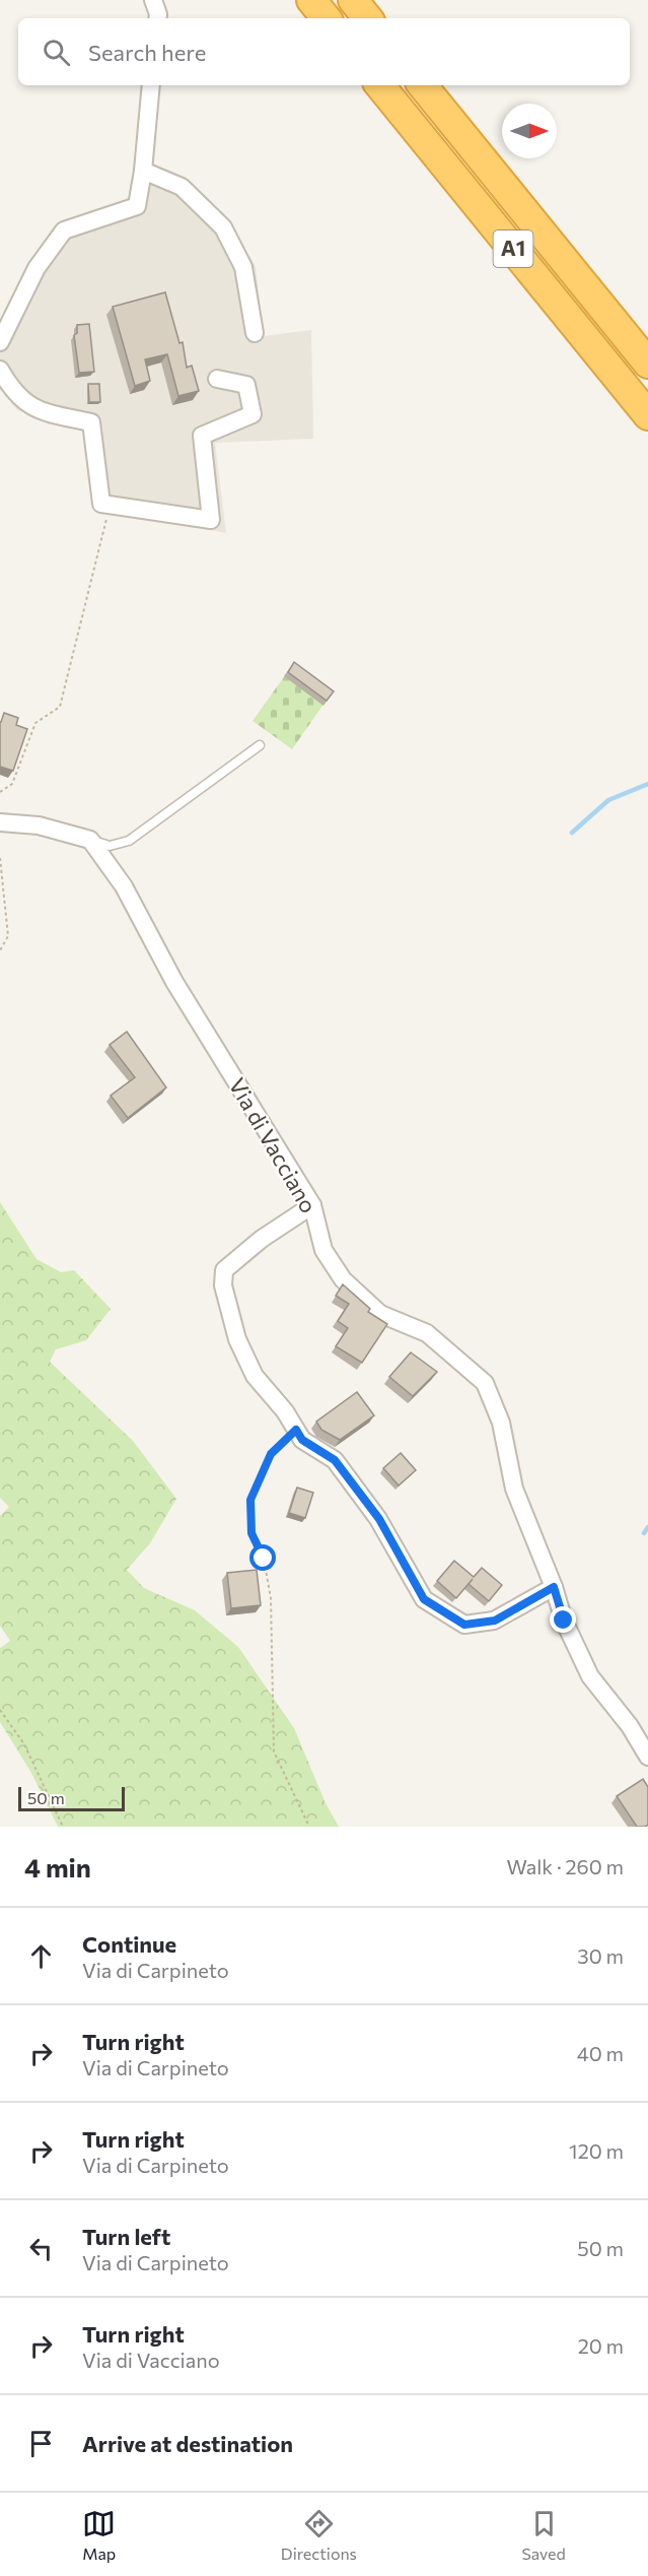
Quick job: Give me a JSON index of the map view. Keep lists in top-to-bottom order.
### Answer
{
  "streets": {
    "highway": ["A1"],
    "street": ["Via di Vacciano"]
  },
  "scale_bar": "50 m",
  "north": "right",
  "page": {
    "search": "Search here",
    "scale": "50 m",
    "heading": ["4 min", "Walk · 260 m"],
    "list": [
      ["Continue", "Via di Carpineto", "30 m"],
      ["Turn right", "Via di Carpineto", "40 m"],
      ["Turn right", "Via di Carpineto", "120 m"],
      ["Turn left", "Via di Carpineto", "50 m"],
      ["Turn right", "Via di Vacciano", "20 m"],
      "Arrive at destination"
    ],
    "nav": ["Map", "Directions", "Saved"]
  }
}
